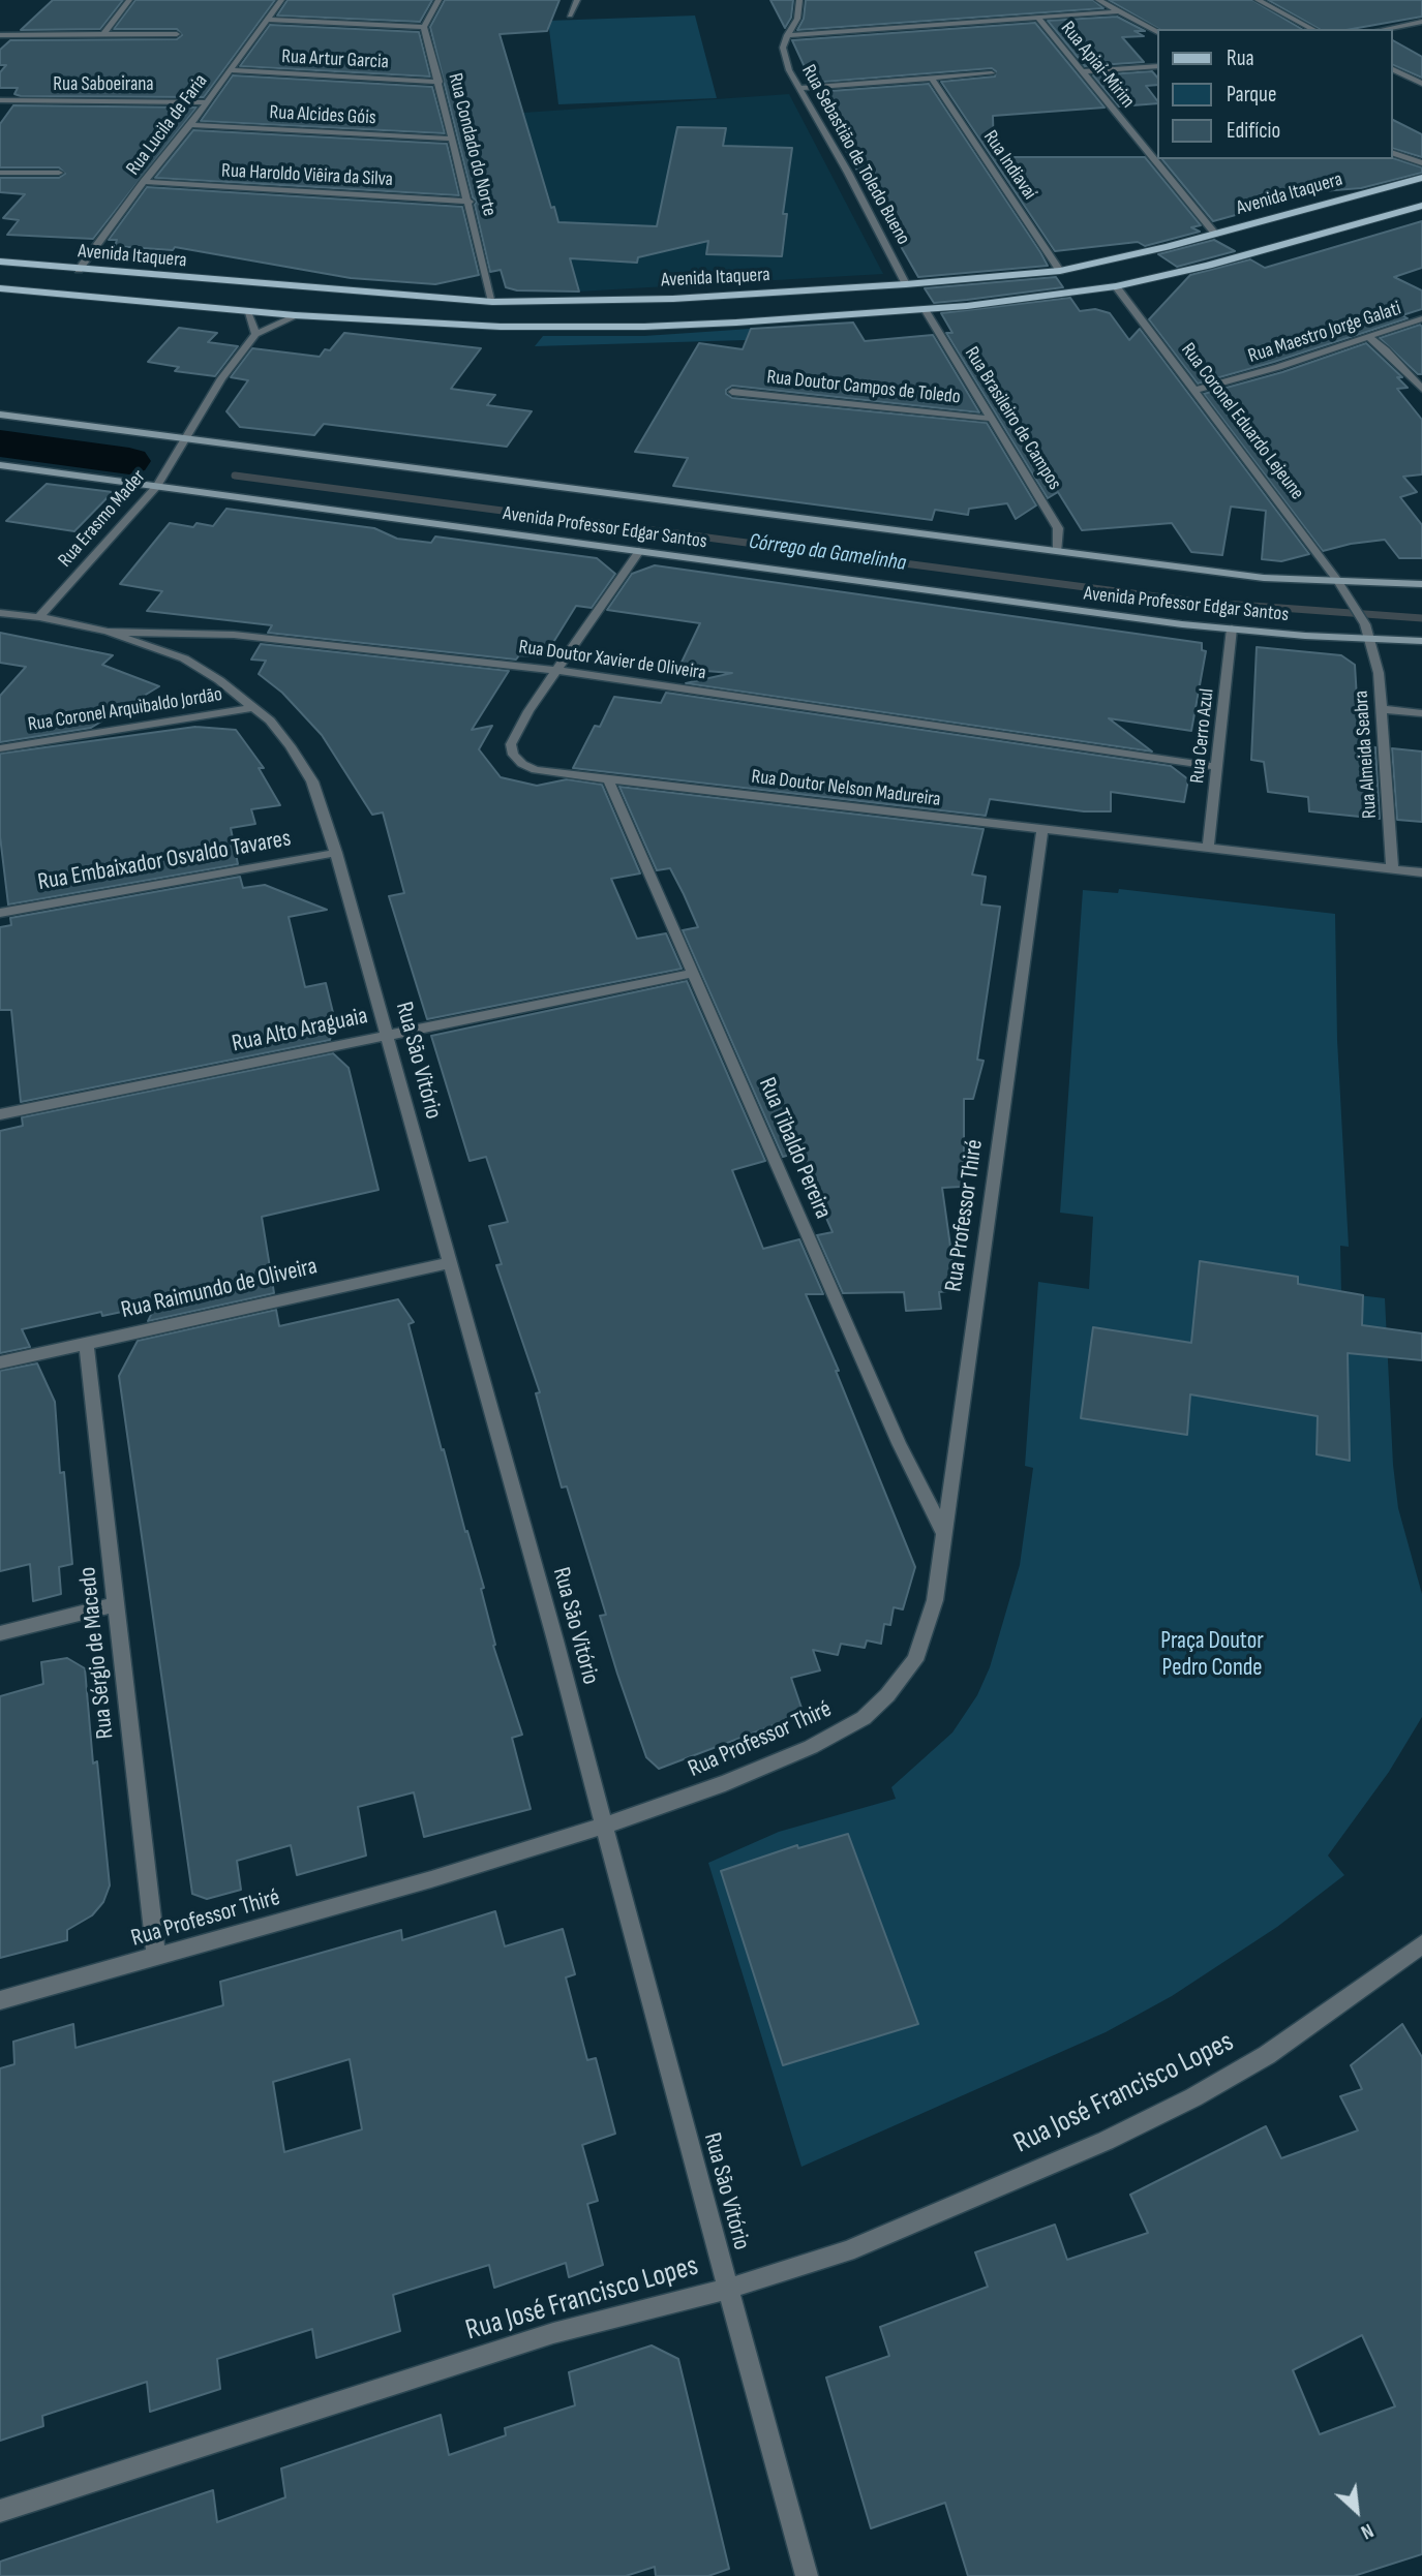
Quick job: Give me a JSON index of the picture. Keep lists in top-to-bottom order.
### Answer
{
  "streets": {
    "main road": ["Avenida Itaquera", "Avenida Professor Edgar Santos"],
    "street": [
      "Rua Artur Garcia",
      "Rua Apiaí-Mirim",
      "Rua Saboeirana",
      "Rua Alcides Góis",
      "Rua Lucila de Faria",
      "Rua Condado do Norte",
      "Rua Sebastião de Toledo Bueno",
      "Rua Indiavaí",
      "Rua Haroldo Viêira da Silva",
      "Rua Maestro Jorge Galati",
      "Rua Doutor Campos de Toledo",
      "Rua Brasileiro de Campos",
      "Rua Coronel Eduardo Lejeune",
      "Rua Erasmo Mader",
      "Rua Doutor Xavier de Oliveira",
      "Rua Coronel Arquibaldo Jordão",
      "Rua Cerro Azul",
      "Rua Almeida Seabra",
      "Rua Doutor Nelson Madureira",
      "Rua Embaixador Osvaldo Tavares",
      "Rua Alto Araguaia",
      "Rua São Vitório",
      "Rua Tibaldo Pereira",
      "Rua Professor Thiré",
      "Rua Raimundo de Oliveira",
      "Rua Sérgio de Macedo",
      "Rua José Francisco Lopes"
    ]
  },
  "crossings": [
    ["Rua Artur Garcia", "Rua Lucila de Faria"],
    ["Rua Artur Garcia", "Rua Condado do Norte"],
    ["Rua Apiaí-Mirim", "Avenida Itaquera"],
    ["Rua Saboeirana", "Rua Lucila de Faria"],
    ["Rua Alcides Góis", "Rua Lucila de Faria"],
    ["Rua Alcides Góis", "Rua Condado do Norte"],
    ["Rua Lucila de Faria", "Rua Haroldo Viêira da Silva"],
    ["Rua Lucila de Faria", "Avenida Itaquera"],
    ["Rua Condado do Norte", "Rua Haroldo Viêira da Silva"],
    ["Rua Condado do Norte", "Avenida Itaquera"],
    ["Rua Sebastião de Toledo Bueno", "Avenida Itaquera"],
    ["Rua Indiavaí", "Avenida Itaquera"],
    ["Avenida Itaquera", "Rua Brasileiro de Campos"],
    ["Avenida Itaquera", "Rua Coronel Eduardo Lejeune"],
    ["Rua Maestro Jorge Galati", "Rua Coronel Eduardo Lejeune"],
    ["Rua Doutor Campos de Toledo", "Rua Brasileiro de Campos"],
    ["Rua Brasileiro de Campos", "Avenida Professor Edgar Santos"],
    ["Rua Coronel Eduardo Lejeune", "Avenida Professor Edgar Santos"],
    ["Rua Coronel Eduardo Lejeune", "Rua Almeida Seabra"],
    ["Rua Erasmo Mader", "Avenida Professor Edgar Santos"],
    ["Rua Erasmo Mader", "Rua Doutor Xavier de Oliveira"],
    ["Avenida Professor Edgar Santos", "Rua Cerro Azul"],
    ["Avenida Professor Edgar Santos", "Rua Almeida Seabra"],
    ["Avenida Professor Edgar Santos", "Rua Doutor Nelson Madureira"],
    ["Rua Doutor Xavier de Oliveira", "Rua Cerro Azul"],
    ["Rua Doutor Xavier de Oliveira", "Rua Doutor Nelson Madureira"],
    ["Rua Doutor Xavier de Oliveira", "Rua São Vitório"],
    ["Rua Coronel Arquibaldo Jordão", "Rua São Vitório"],
    ["Rua Cerro Azul", "Rua Doutor Nelson Madureira"],
    ["Rua Almeida Seabra", "Rua Doutor Nelson Madureira"],
    ["Rua Doutor Nelson Madureira", "Rua Tibaldo Pereira"],
    ["Rua Doutor Nelson Madureira", "Rua Professor Thiré"],
    ["Rua Embaixador Osvaldo Tavares", "Rua São Vitório"],
    ["Rua Alto Araguaia", "Rua São Vitório"],
    ["Rua Alto Araguaia", "Rua Tibaldo Pereira"],
    ["Rua São Vitório", "Rua Professor Thiré"],
    ["Rua São Vitório", "Rua Raimundo de Oliveira"],
    ["Rua São Vitório", "Rua José Francisco Lopes"],
    ["Rua Tibaldo Pereira", "Rua Professor Thiré"],
    ["Rua Professor Thiré", "Rua Sérgio de Macedo"],
    ["Rua Raimundo de Oliveira", "Rua Sérgio de Macedo"]
  ],
  "water": ["Córrego da Gamelinha"],
  "parks": ["Praça Doutor Pedro Conde"],
  "legend": ["Rua", "Parque", "Edifício"],
  "north": "bottom right"
}
